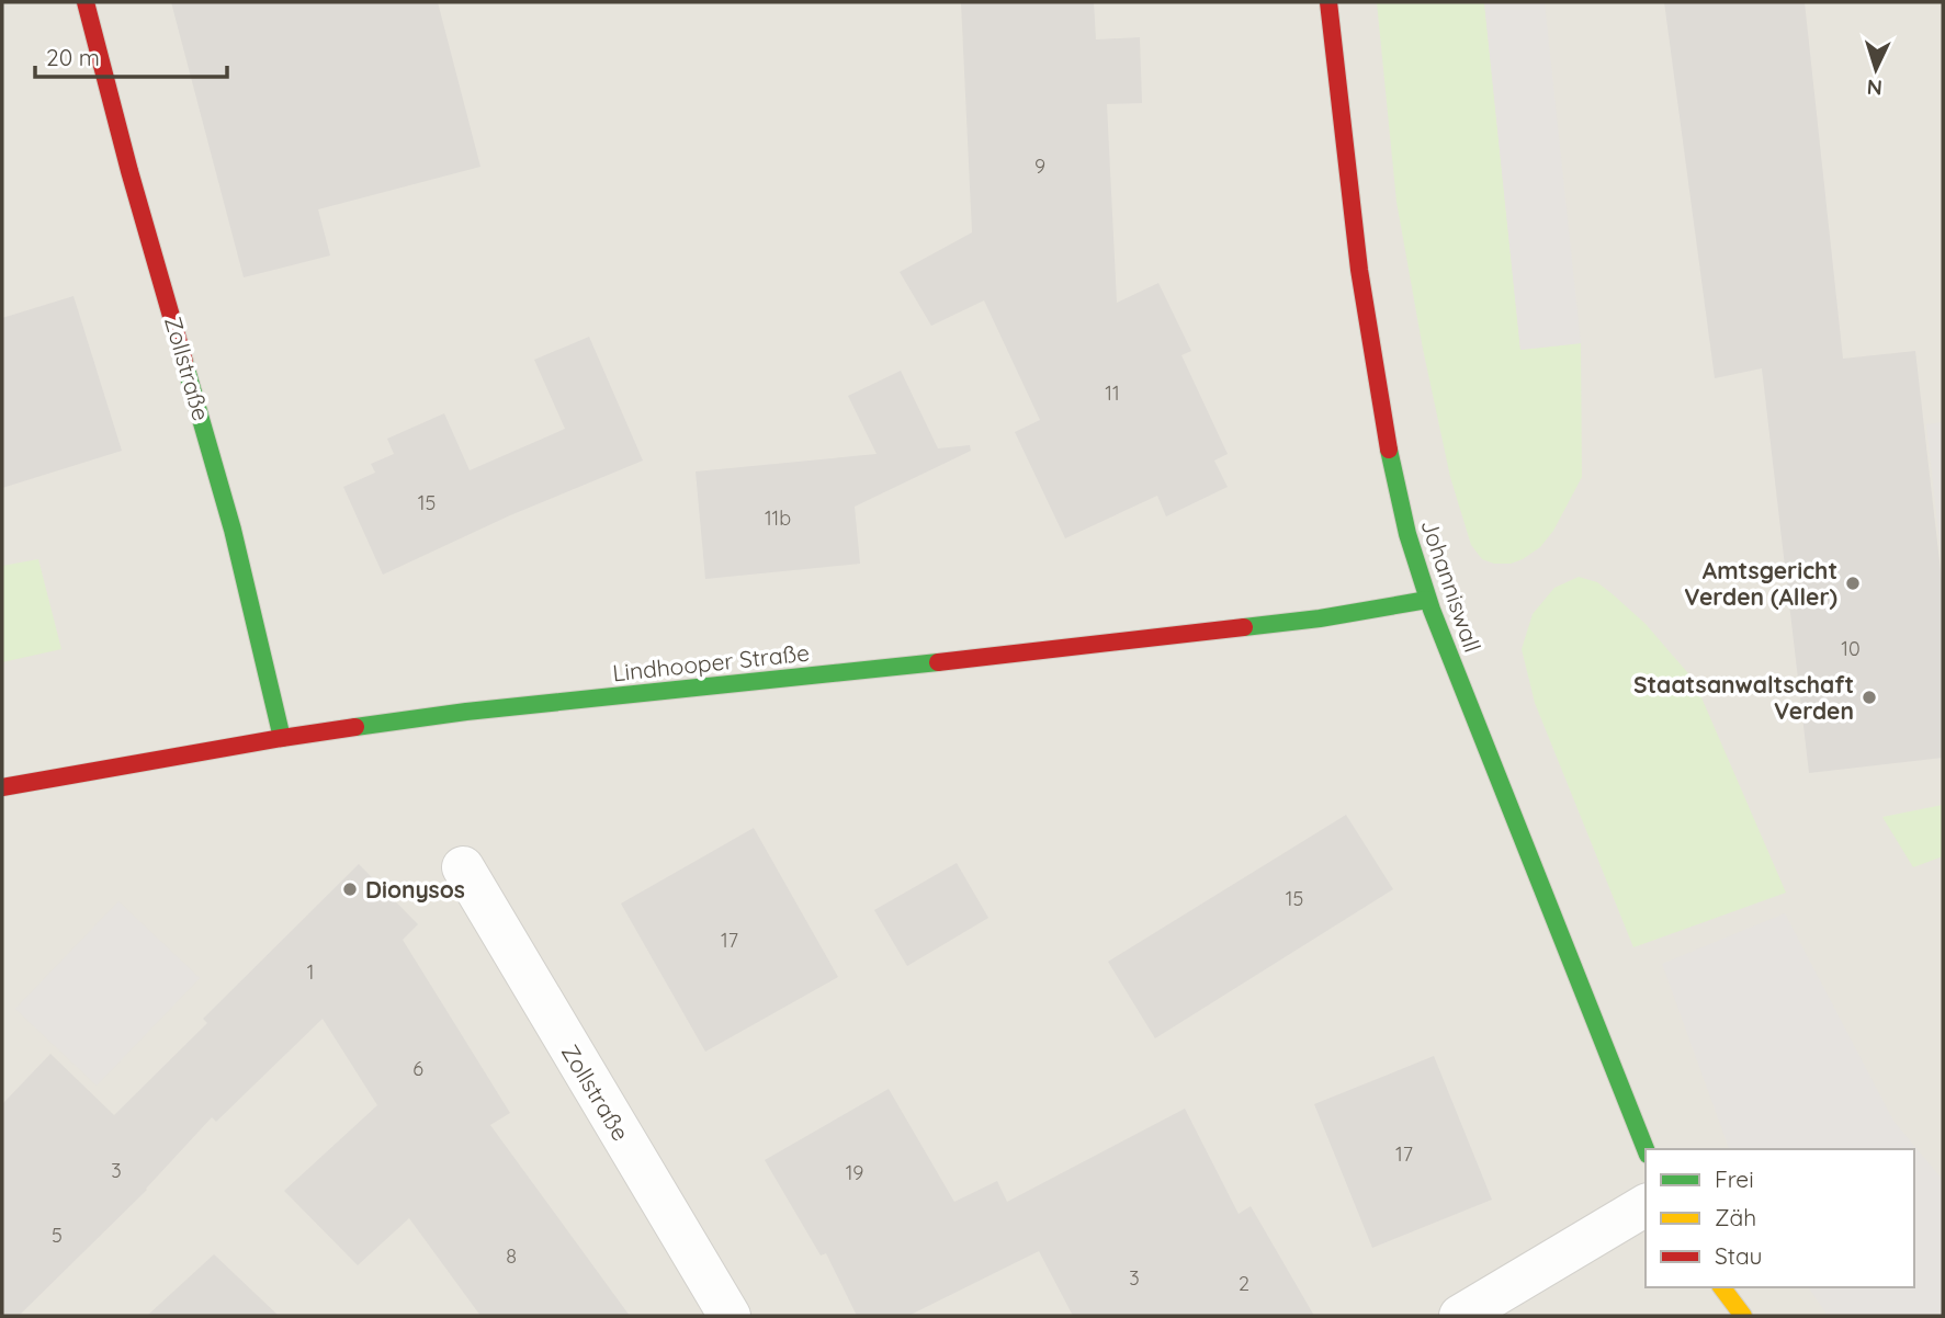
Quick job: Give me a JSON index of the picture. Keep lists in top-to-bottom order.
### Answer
{
  "streets": {
    "main road": ["Zollstraße", "Johanniswall", "Lindhooper Straße"]
  },
  "crossings": [
    ["Zollstraße", "Lindhooper Straße"],
    ["Johanniswall", "Lindhooper Straße"]
  ],
  "places": ["Amtsgericht Verden (Aller)", "Staatsanwaltschaft Verden", "Dionysos"],
  "house_numbers": [
    "9",
    "11",
    "15",
    "11b",
    "10",
    "15",
    "17",
    "1",
    "6",
    "17",
    "3",
    "19",
    "5",
    "8",
    "3",
    "2"
  ],
  "legend": ["Frei", "Zäh", "Stau"],
  "scale_bar": "20 m",
  "north": "bottom"
}
